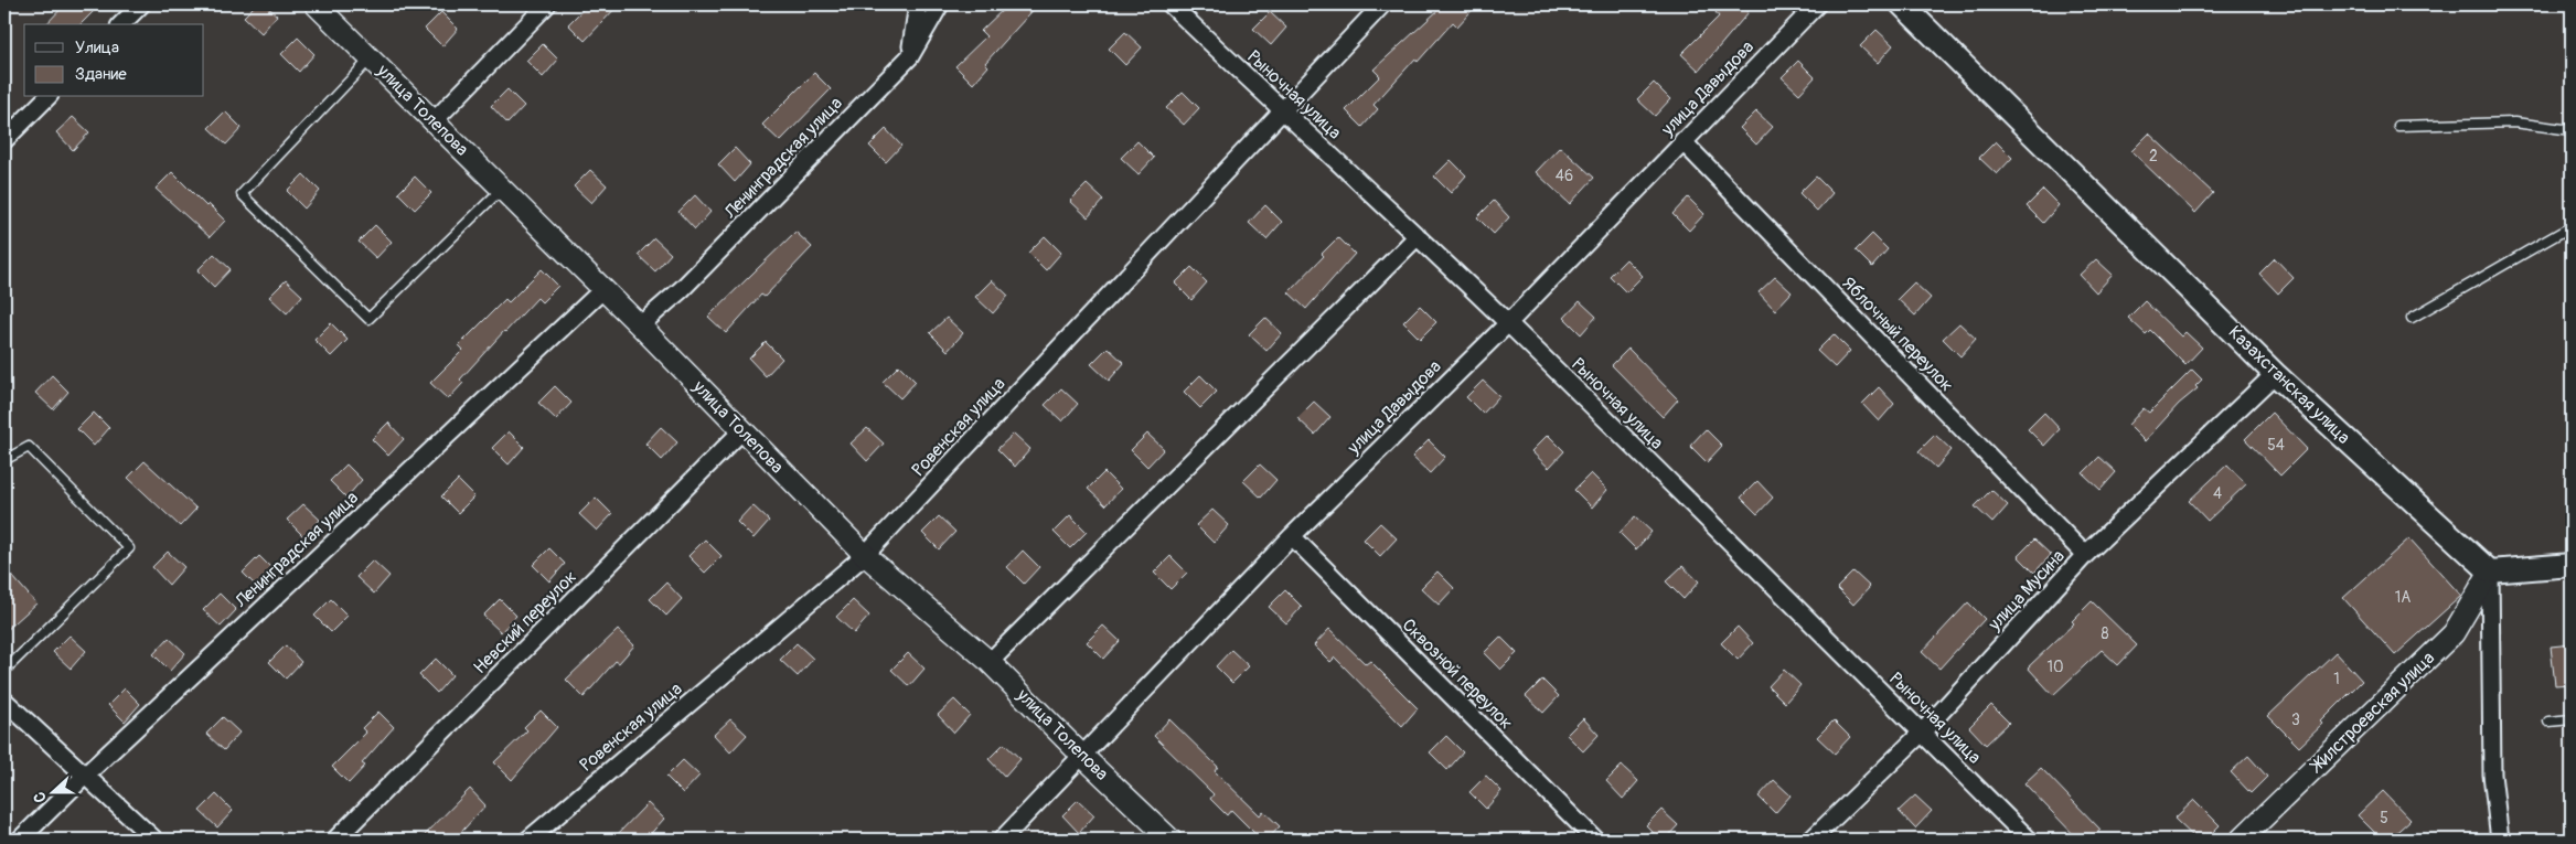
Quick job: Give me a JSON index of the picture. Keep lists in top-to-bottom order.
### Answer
{
  "streets": {
    "main road": ["Казахстанская улица"],
    "street": [
      "улица Давыдова",
      "Рыночная улица",
      "улица Толепова",
      "Ленинградская улица",
      "Яблочный переулок",
      "Ровенская улица",
      "улица Мусина",
      "Невский переулок",
      "Сквозной переулок",
      "Жилстроевская улица"
    ]
  },
  "crossings": [
    ["улица Давыдова", "Рыночная улица"],
    ["улица Давыдова", "улица Толепова"],
    ["улица Давыдова", "Яблочный переулок"],
    ["улица Давыдова", "Сквозной переулок"],
    ["Рыночная улица", "Ровенская улица"],
    ["Рыночная улица", "улица Мусина"],
    ["улица Толепова", "Ленинградская улица"],
    ["улица Толепова", "Ровенская улица"],
    ["улица Толепова", "Невский переулок"],
    ["Яблочный переулок", "улица Мусина"],
    ["Казахстанская улица", "улица Мусина"],
    ["Казахстанская улица", "Жилстроевская улица"]
  ],
  "house_numbers": [
    "2",
    "46",
    "54",
    "4",
    "1А",
    "8",
    "10",
    "1",
    "3",
    "5"
  ],
  "legend": ["Улица", "Здание"],
  "north": "left"
}
